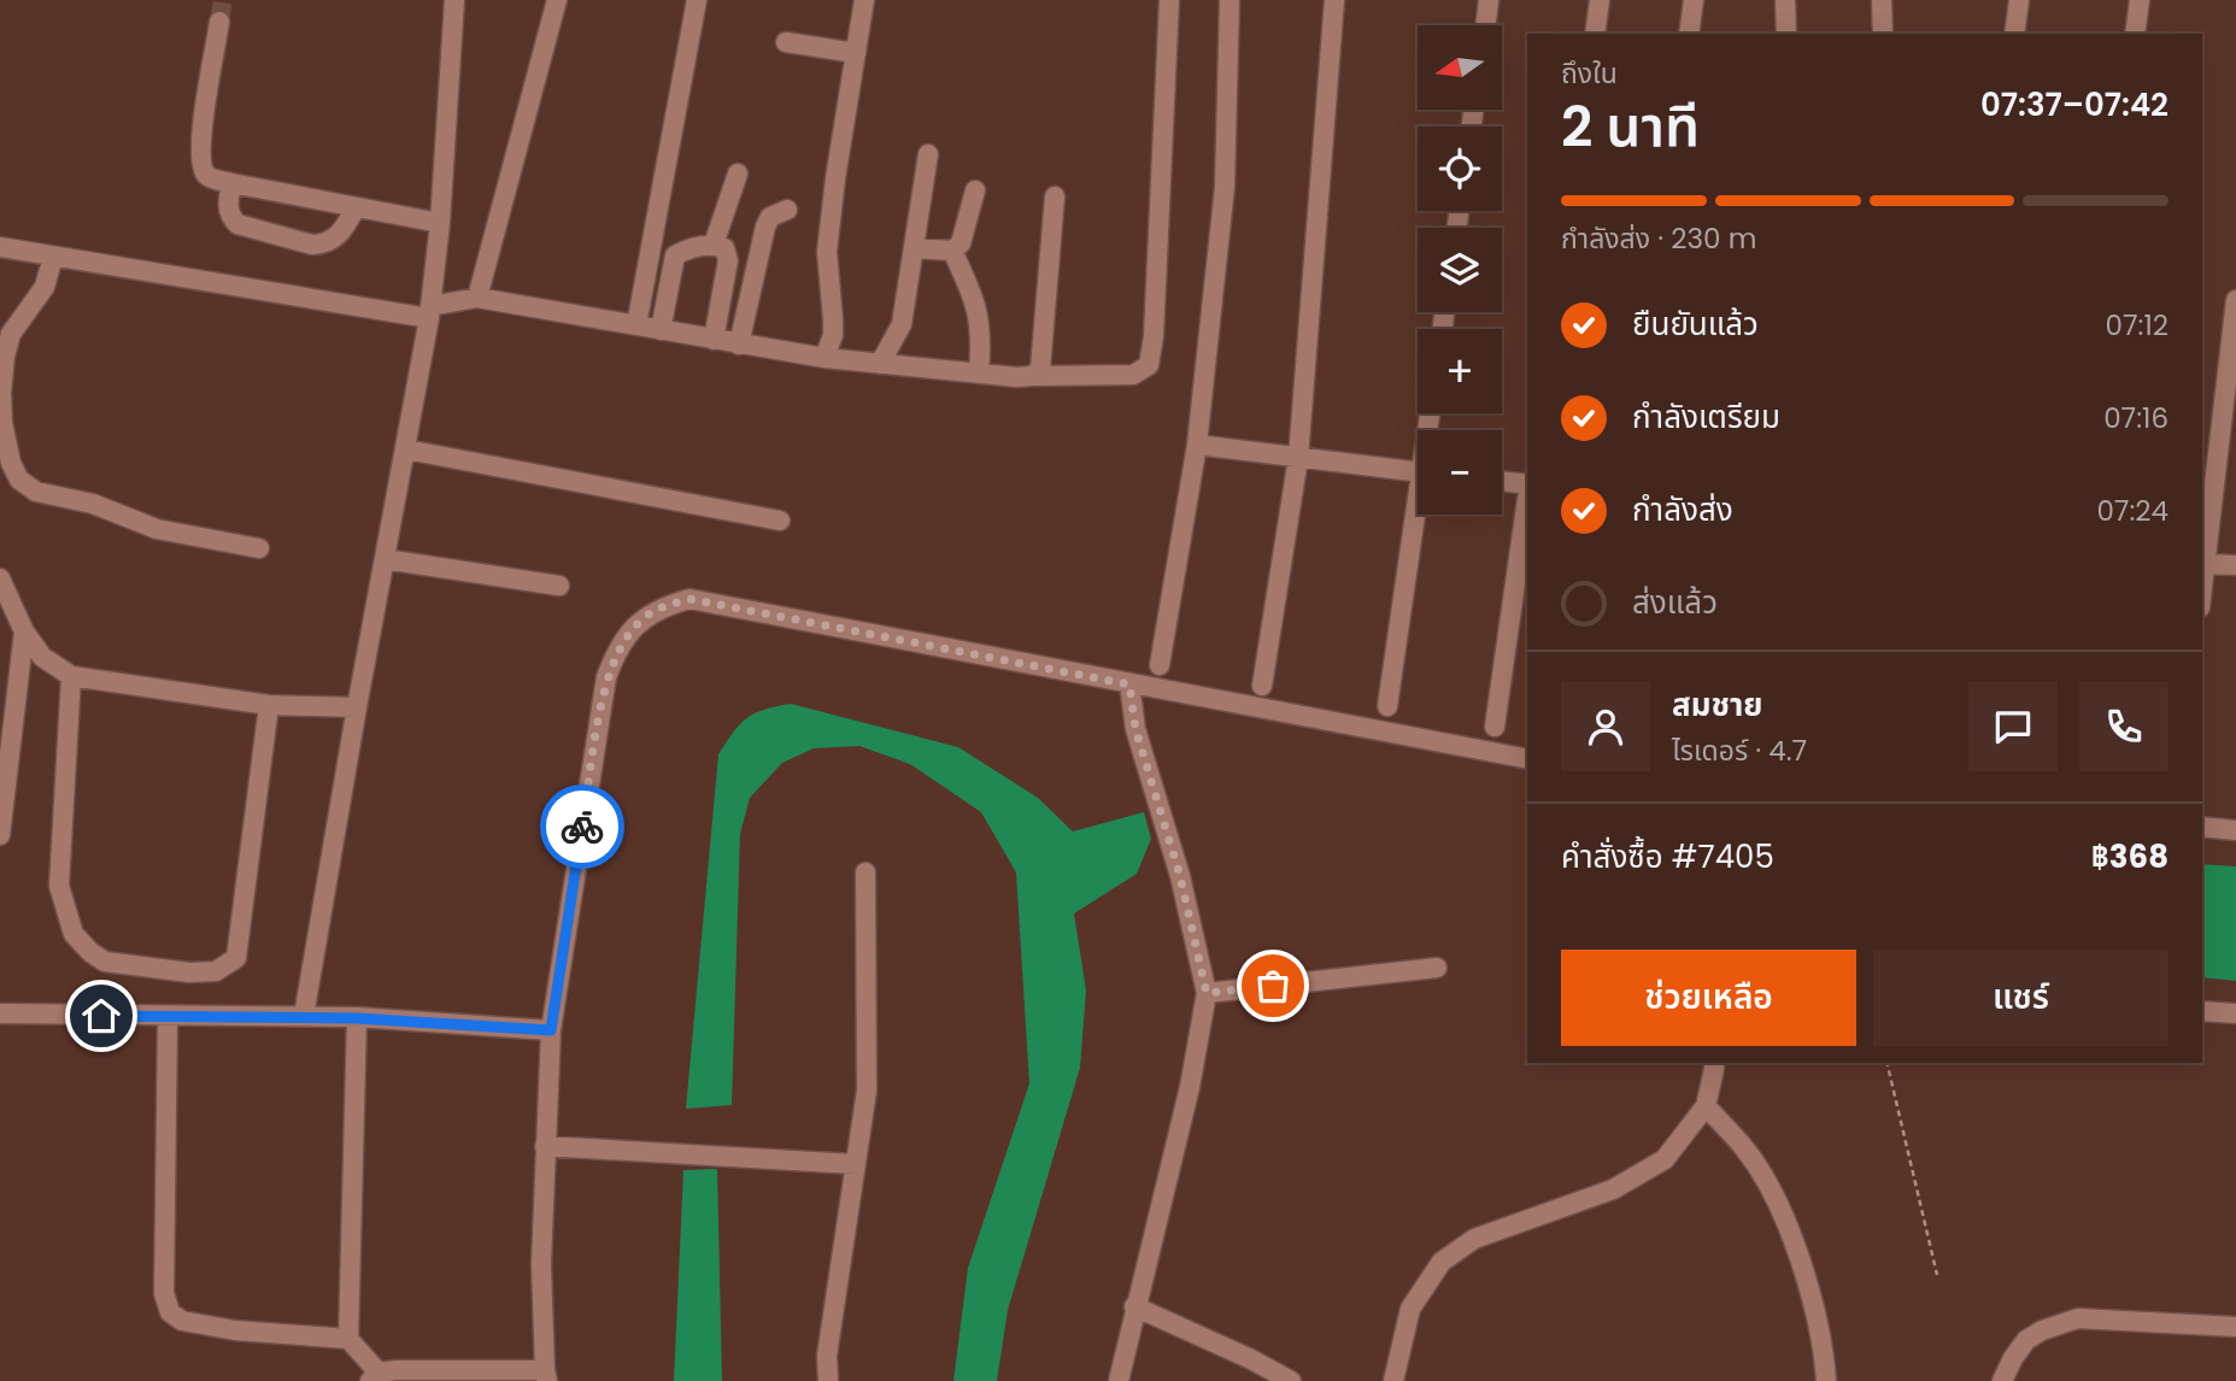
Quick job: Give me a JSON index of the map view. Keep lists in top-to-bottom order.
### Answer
{
  "north": "left",
  "page": {
    "map_buttons": ["+", "−"],
    "heading": ["2 นาที", "ถึงใน", "07:37–07:42"],
    "panel": [
      "สมชาย",
      "ไรเดอร์ · 4.7",
      "คำสั่งซื้อ #7405",
      "฿368"
    ],
    "bar": "กำลังส่ง · 230 m",
    "list": [
      ["ยืนยันแล้ว", "07:12"],
      ["กำลังเตรียม", "07:16"],
      ["กำลังส่ง", "07:24"],
      "ส่งแล้ว"
    ],
    "buttons": ["ช่วยเหลือ", "แชร์"]
  }
}
